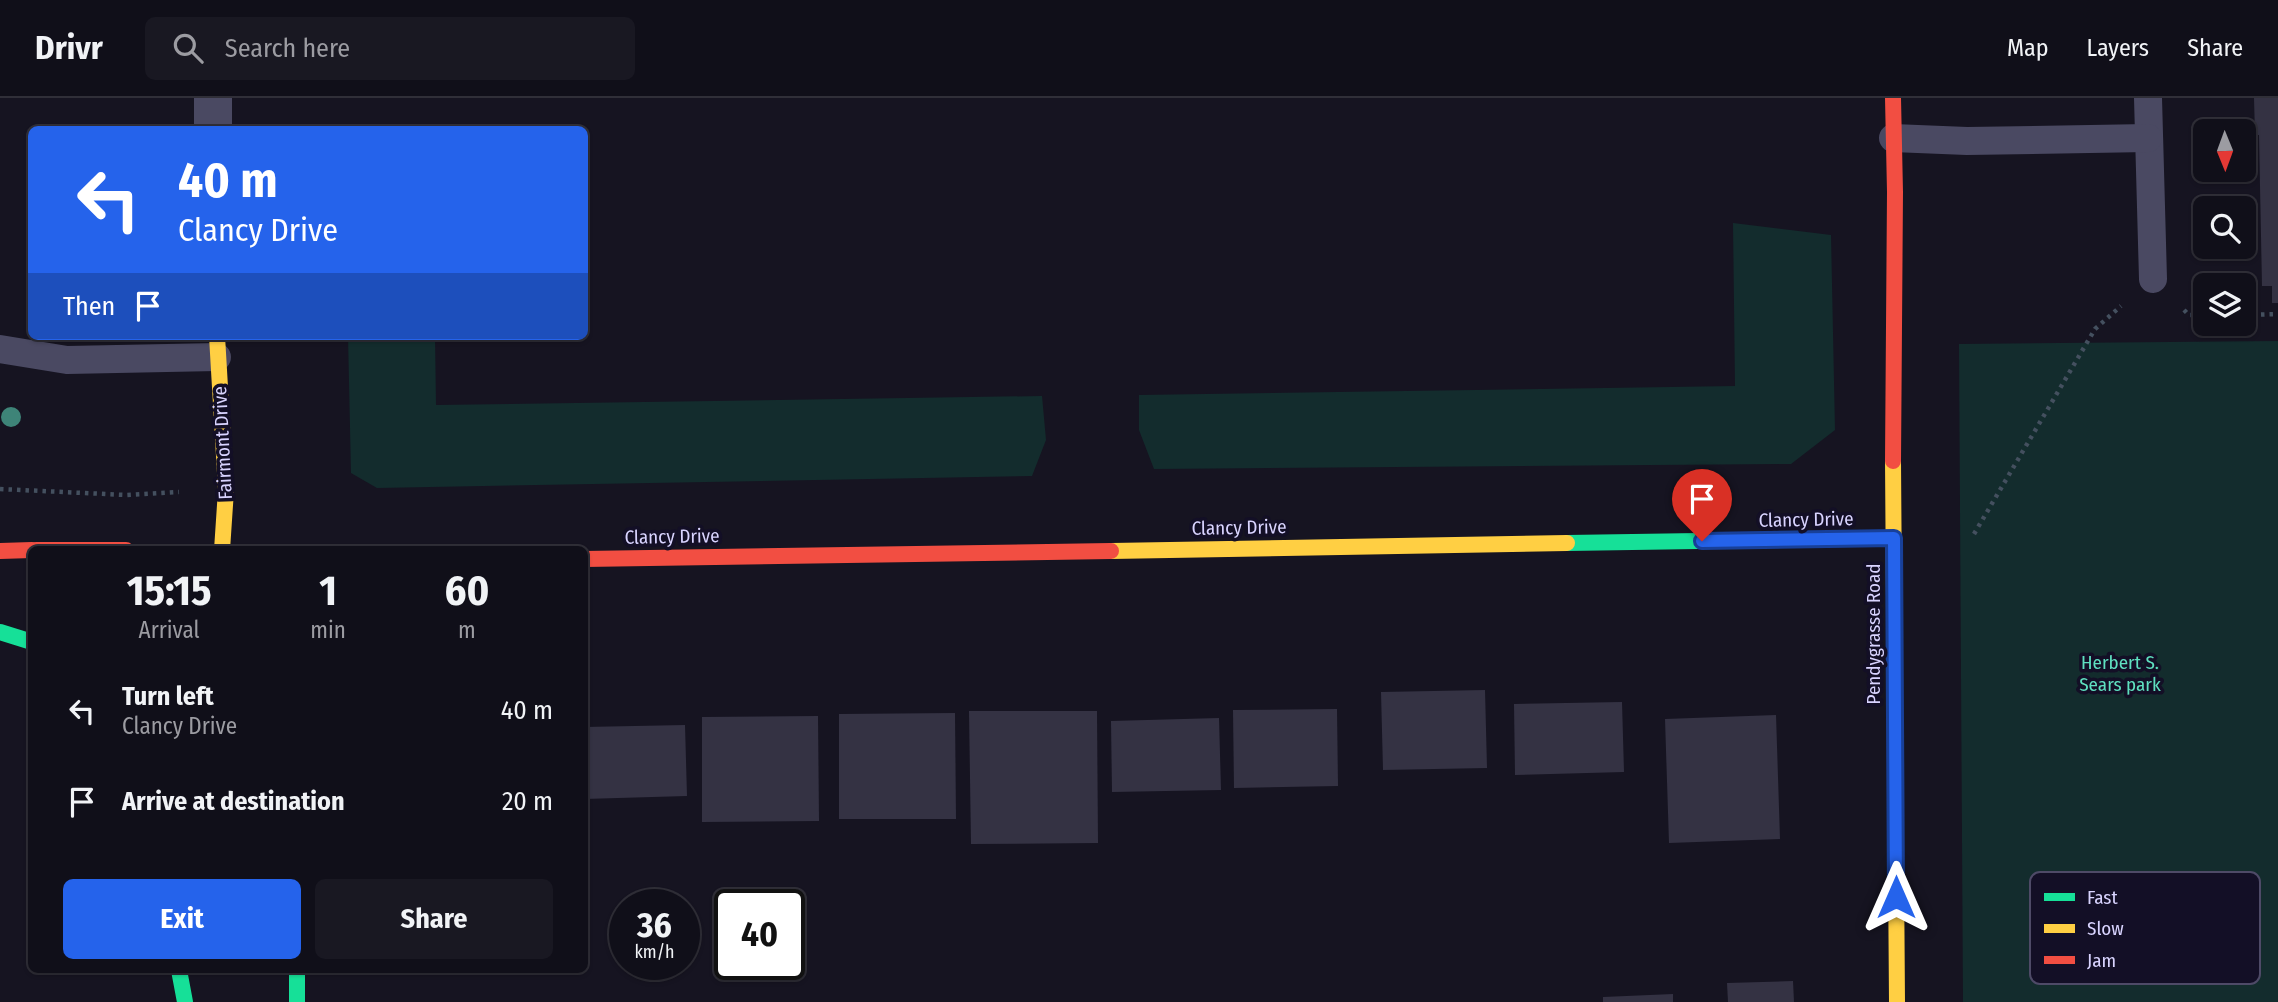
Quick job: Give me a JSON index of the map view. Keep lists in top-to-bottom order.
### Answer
{
  "streets": {
    "street": ["Fairmont Drive", "Clancy Drive", "Pendygrasse Road"]
  },
  "crossings": [
    ["Clancy Drive", "Pendygrasse Road"]
  ],
  "parks": ["Herbert S. Sears park"],
  "legend": ["Fast", "Slow", "Jam"],
  "north": "bottom",
  "page": {
    "header": "Drivr",
    "search": "Search here",
    "nav": ["Map", "Layers", "Share"],
    "turn": ["40 m", "Clancy Drive"],
    "then": "Then",
    "eta": [
      "15:15",
      "Arrival",
      "1",
      "min",
      "60",
      "m"
    ],
    "list": [
      {
        "name": "Turn left",
        "note": "Clancy Drive",
        "value": "40 m"
      },
      {
        "name": "Arrive at destination",
        "value": "20 m"
      }
    ],
    "buttons": ["Exit", "Share"],
    "speed": "36 km/h",
    "limit": "40"
  }
}
